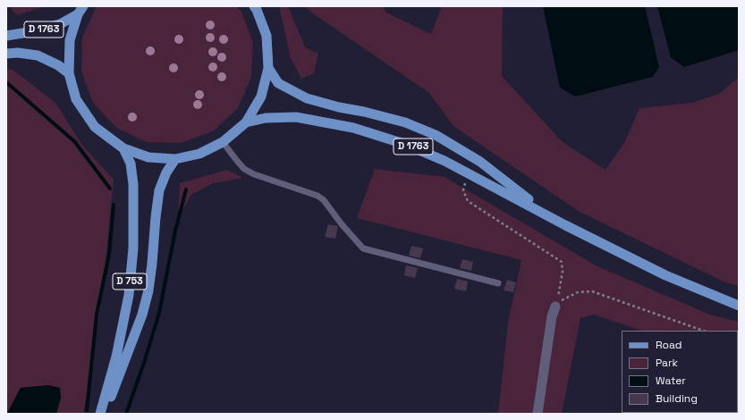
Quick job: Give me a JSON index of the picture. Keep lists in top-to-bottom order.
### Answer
{
  "streets": {
    "main road": ["D 1763", "D 753"]
  },
  "legend": [
    "Road",
    "Park",
    "Water",
    "Building"
  ]
}
